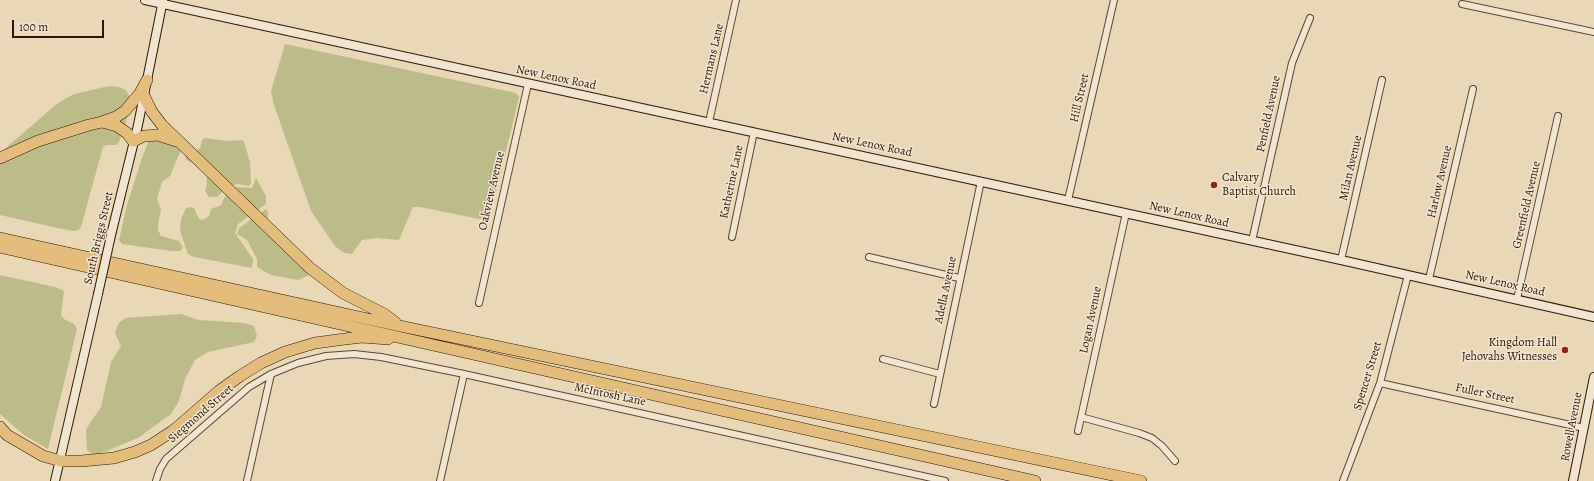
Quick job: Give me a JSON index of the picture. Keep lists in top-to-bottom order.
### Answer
{
  "streets": {
    "street": [
      "Hermans Lane",
      "New Lenox Road",
      "Hill Street",
      "Penfield Avenue",
      "Milan Avenue",
      "Katherine Lane",
      "Harlow Avenue",
      "Oakview Avenue",
      "Greenfield Avenue",
      "South Briggs Street",
      "Adella Avenue",
      "Logan Avenue",
      "Spencer Street",
      "Fuller Street",
      "McIntosh Lane",
      "Siegmond Street",
      "Rowell Avenue"
    ]
  },
  "crossings": [
    ["Hermans Lane", "New Lenox Road"],
    ["New Lenox Road", "Hill Street"],
    ["New Lenox Road", "Penfield Avenue"],
    ["New Lenox Road", "Milan Avenue"],
    ["New Lenox Road", "Katherine Lane"],
    ["New Lenox Road", "Harlow Avenue"],
    ["New Lenox Road", "Oakview Avenue"],
    ["New Lenox Road", "Greenfield Avenue"],
    ["New Lenox Road", "South Briggs Street"],
    ["New Lenox Road", "Adella Avenue"],
    ["New Lenox Road", "Logan Avenue"],
    ["New Lenox Road", "Spencer Street"],
    ["Spencer Street", "Fuller Street"],
    ["Fuller Street", "Rowell Avenue"],
    ["McIntosh Lane", "Siegmond Street"]
  ],
  "places": ["Calvary Baptist Church", "Kingdom Hall Jehovahs Witnesses"],
  "scale_bar": "100 m"
}
